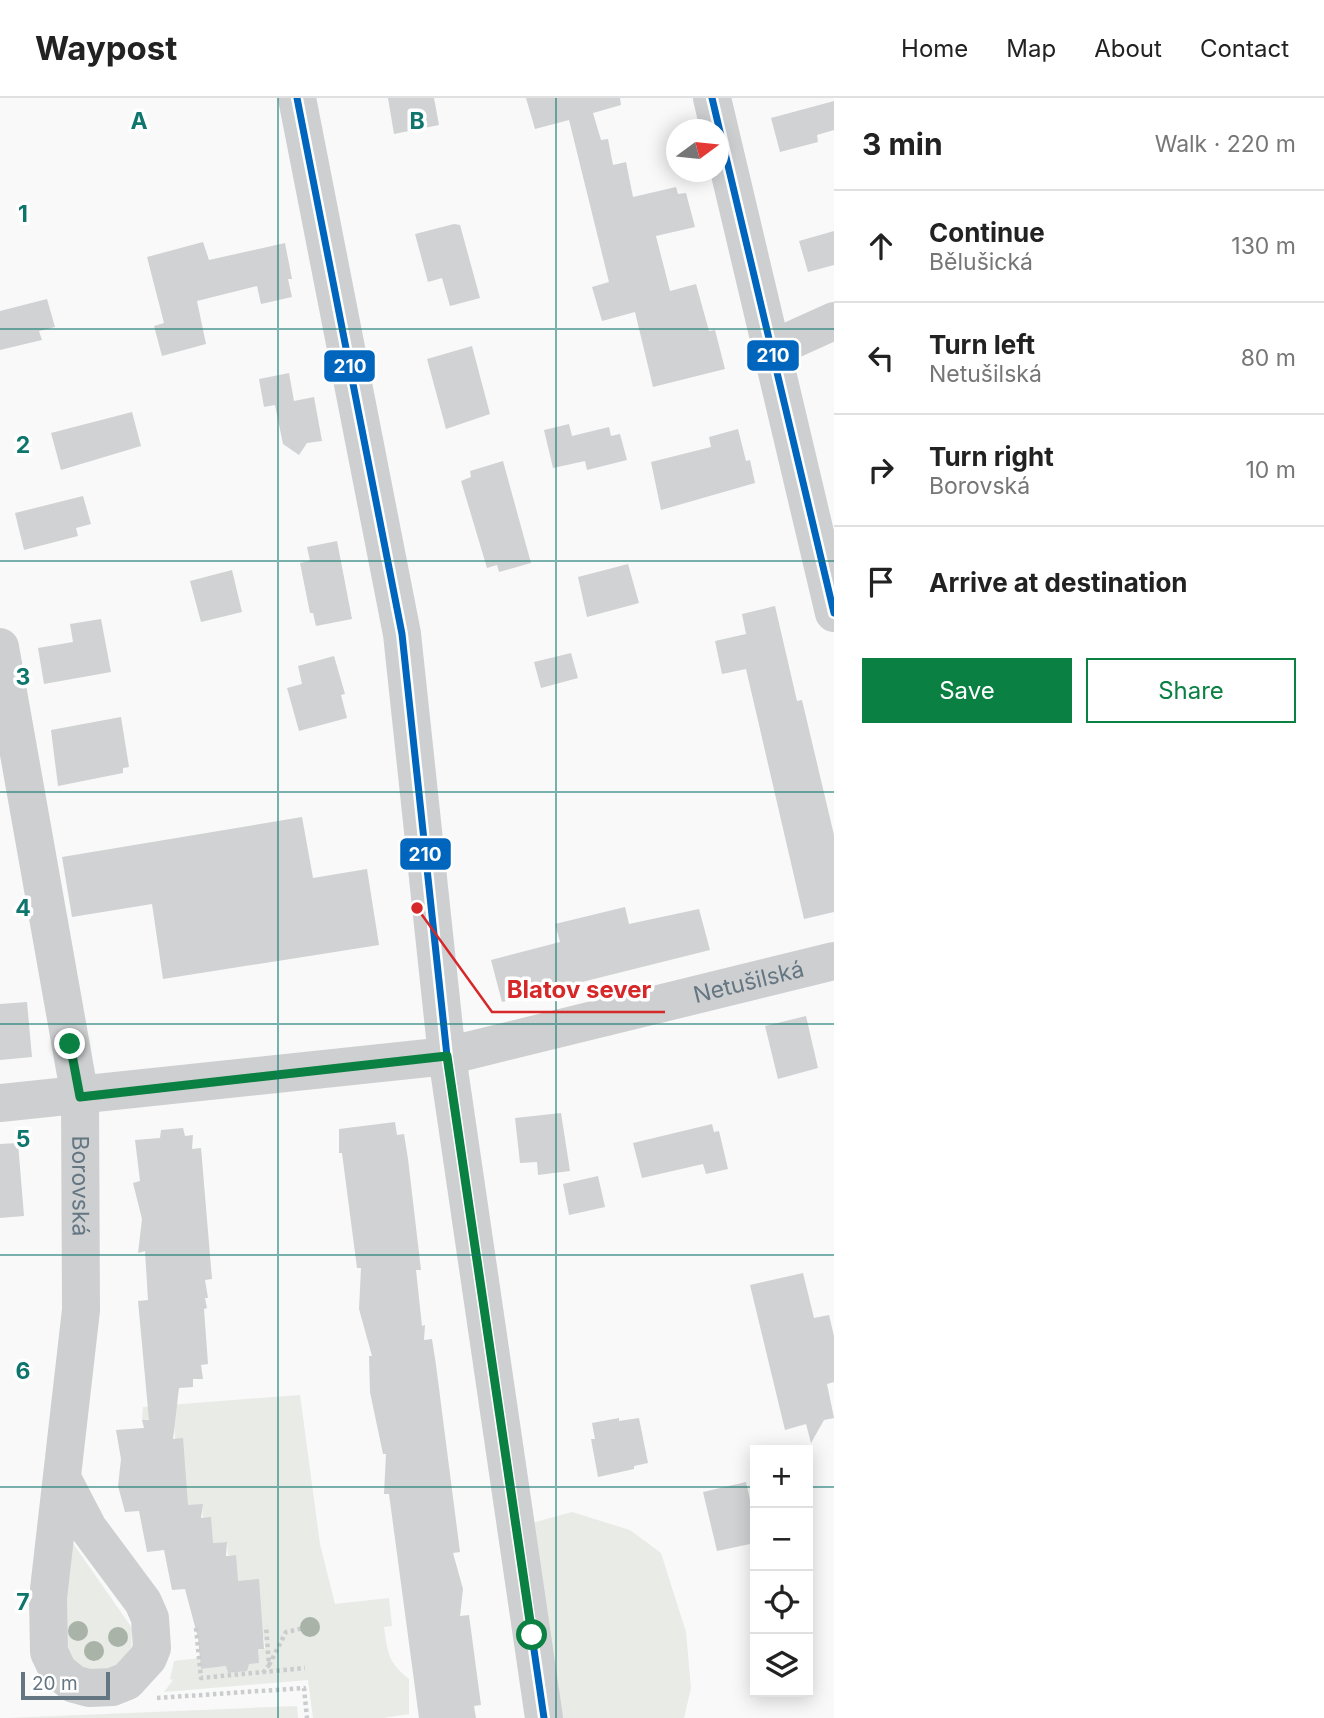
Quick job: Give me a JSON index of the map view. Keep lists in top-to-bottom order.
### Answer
{
  "streets": {
    "street": ["Netušilská", "Borovská"]
  },
  "crossings": [
    ["Netušilská", "Borovská"]
  ],
  "places": ["Blatov sever"],
  "lines": ["transit line 210"],
  "scale_bar": "20 m",
  "north": "right",
  "page": {
    "header": "Waypost",
    "nav": [
      "Home",
      "Map",
      "About",
      "Contact"
    ],
    "heading": ["3 min", "Walk · 220 m"],
    "list": [
      ["Continue", "Bělušická", "130 m"],
      ["Turn left", "Netušilská", "80 m"],
      ["Turn right", "Borovská", "10 m"],
      "Arrive at destination"
    ],
    "buttons": ["Save", "Share"],
    "map_buttons": ["+", "−"],
    "scale": "20 m"
  },
  "grid": {
    "columns": ["A", "B"],
    "rows": [
      "1",
      "2",
      "3",
      "4",
      "5",
      "6",
      "7"
    ]
  }
}
